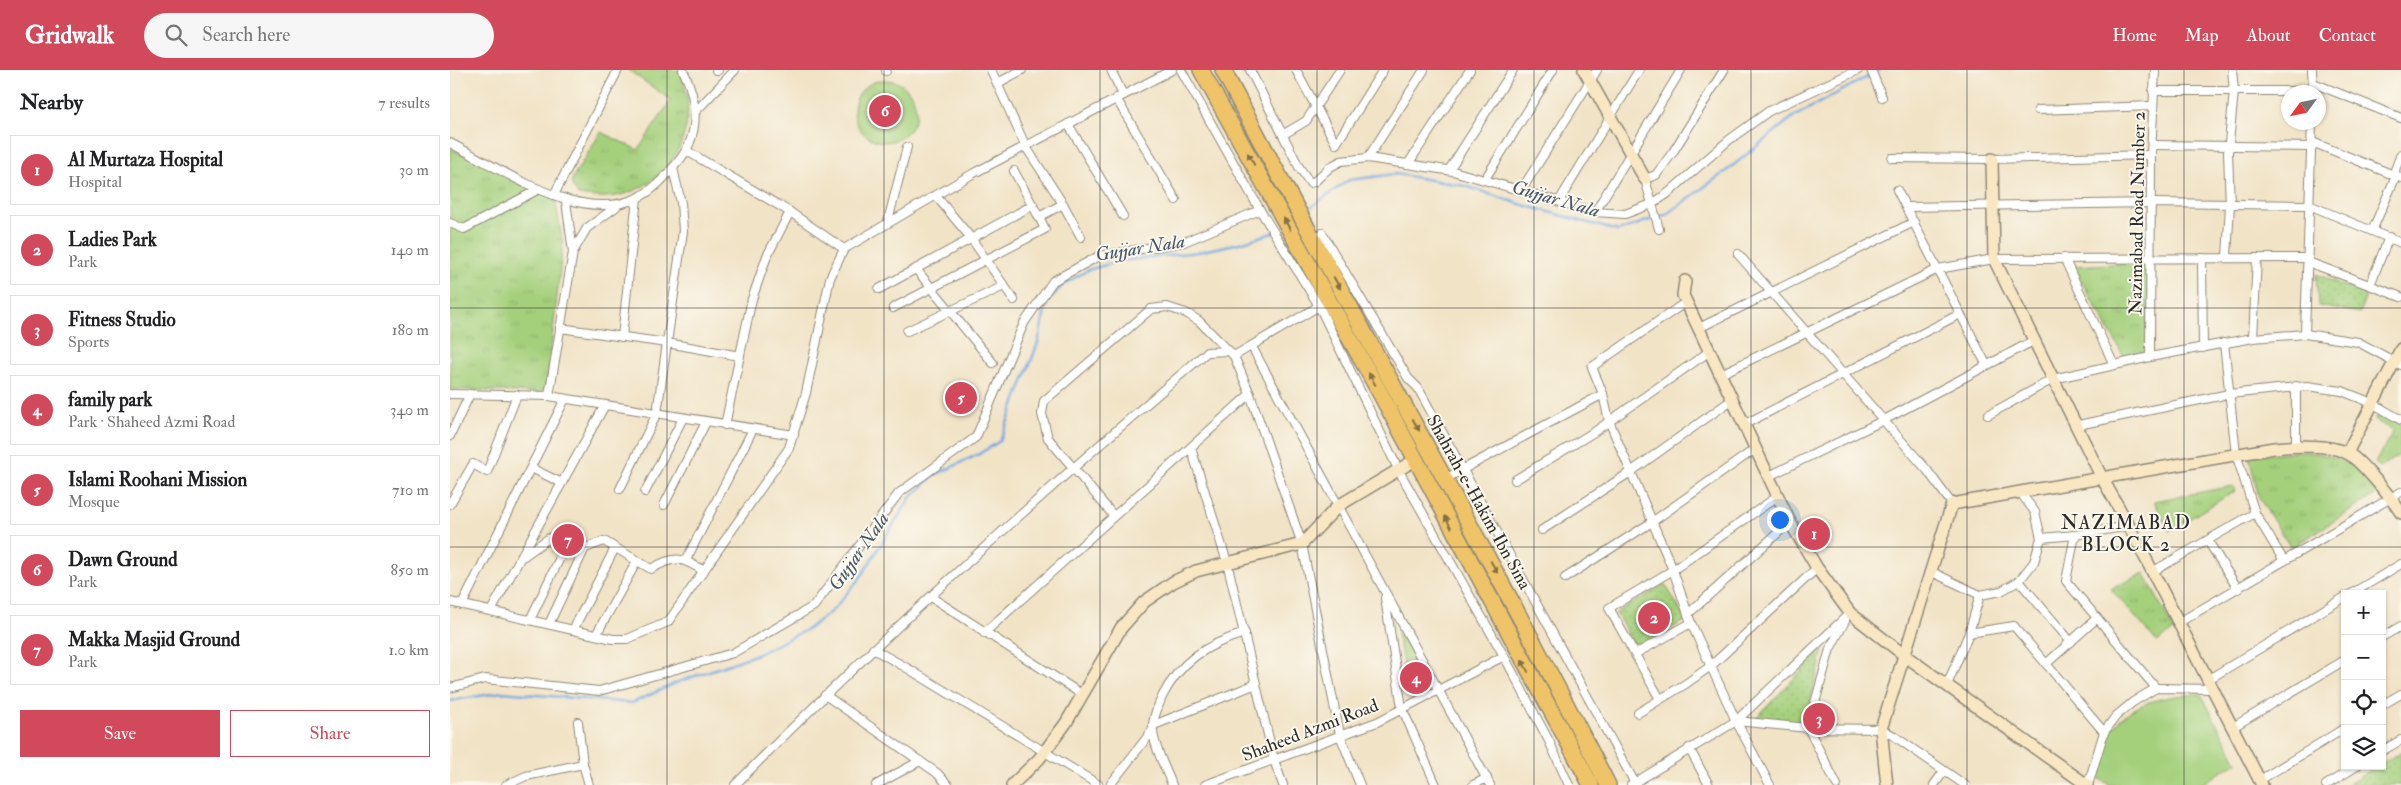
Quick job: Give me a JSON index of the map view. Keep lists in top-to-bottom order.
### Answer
{
  "streets": {
    "highway": ["Shahrah-e-Hakim Ibn Sina"],
    "street": ["Nazimabad Road Number 2", "Shaheed Azmi Road"]
  },
  "districts": ["NAZIMABAD BLOCK 2"],
  "water": ["Gujjar Nala"],
  "north": "bottom left",
  "page": {
    "header": "Gridwalk",
    "search": "Search here",
    "nav": [
      "Home",
      "Map",
      "About",
      "Contact"
    ],
    "heading": ["Nearby", "7 results"],
    "pins": [
      "6",
      "5",
      "1",
      "7",
      "2",
      "4",
      "3"
    ],
    "list": [
      {
        "mark": "1",
        "name": "Al Murtaza Hospital",
        "note": "Hospital",
        "value": "30 m"
      },
      {
        "mark": "2",
        "name": "Ladies Park",
        "note": "Park",
        "value": "140 m"
      },
      {
        "mark": "3",
        "name": "Fitness Studio",
        "note": "Sports",
        "value": "180 m"
      },
      {
        "mark": "4",
        "name": "family park",
        "note": "Park · Shaheed Azmi Road",
        "value": "340 m"
      },
      {
        "mark": "5",
        "name": "Islami Roohani Mission",
        "note": "Mosque",
        "value": "710 m"
      },
      {
        "mark": "6",
        "name": "Dawn Ground",
        "note": "Park",
        "value": "850 m"
      },
      {
        "mark": "7",
        "name": "Makka Masjid Ground",
        "note": "Park",
        "value": "1.0 km"
      }
    ],
    "map_buttons": ["+", "−"],
    "buttons": ["Save", "Share"]
  }
}
